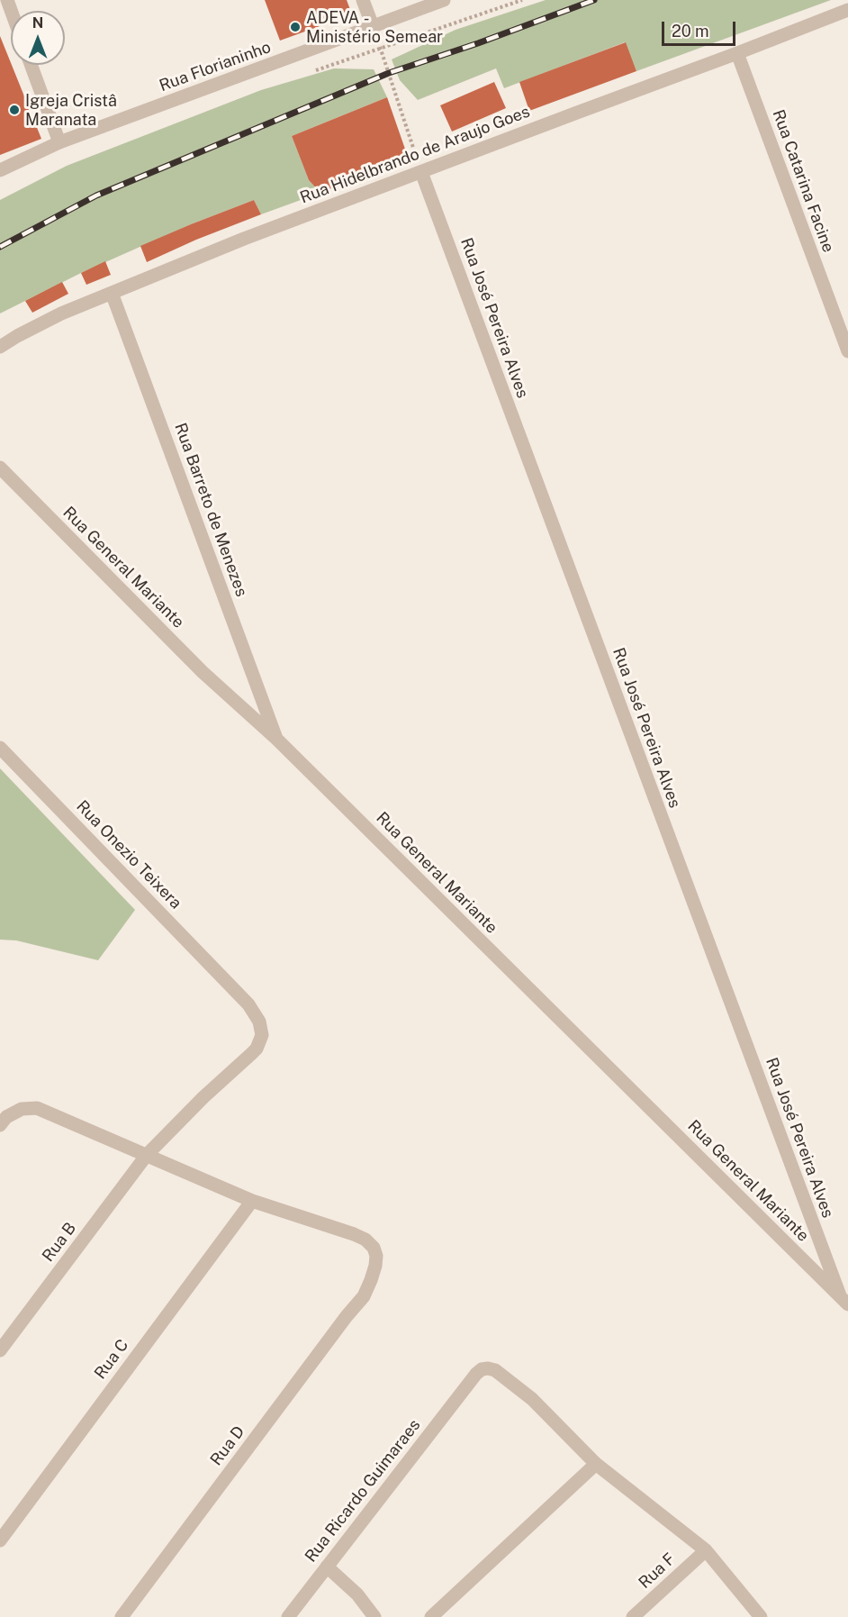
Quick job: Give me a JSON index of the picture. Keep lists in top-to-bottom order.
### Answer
{
  "streets": {
    "street": [
      "Rua Florianinho",
      "Rua Hidelbrando de Araujo Goes",
      "Rua Catarina Facine",
      "Rua José Pereira Alves",
      "Rua Barreto de Menezes",
      "Rua General Mariante",
      "Rua Onezio Teixera",
      "Rua B",
      "Rua C",
      "Rua D",
      "Rua Ricardo Guimaraes",
      "Rua F"
    ]
  },
  "crossings": [
    ["Rua Hidelbrando de Araujo Goes", "Rua Catarina Facine"],
    ["Rua Hidelbrando de Araujo Goes", "Rua José Pereira Alves"],
    ["Rua Hidelbrando de Araujo Goes", "Rua Barreto de Menezes"],
    ["Rua José Pereira Alves", "Rua General Mariante"],
    ["Rua Barreto de Menezes", "Rua General Mariante"],
    ["Rua Onezio Teixera", "Rua B"],
    ["Rua Onezio Teixera", "Rua D"],
    ["Rua B", "Rua D"],
    ["Rua C", "Rua D"],
    ["Rua Ricardo Guimaraes", "Rua F"]
  ],
  "places": ["ADEVA - Ministério Semear", "Igreja Cristâ Maranata"],
  "scale_bar": "20 m",
  "north": "top"
}
